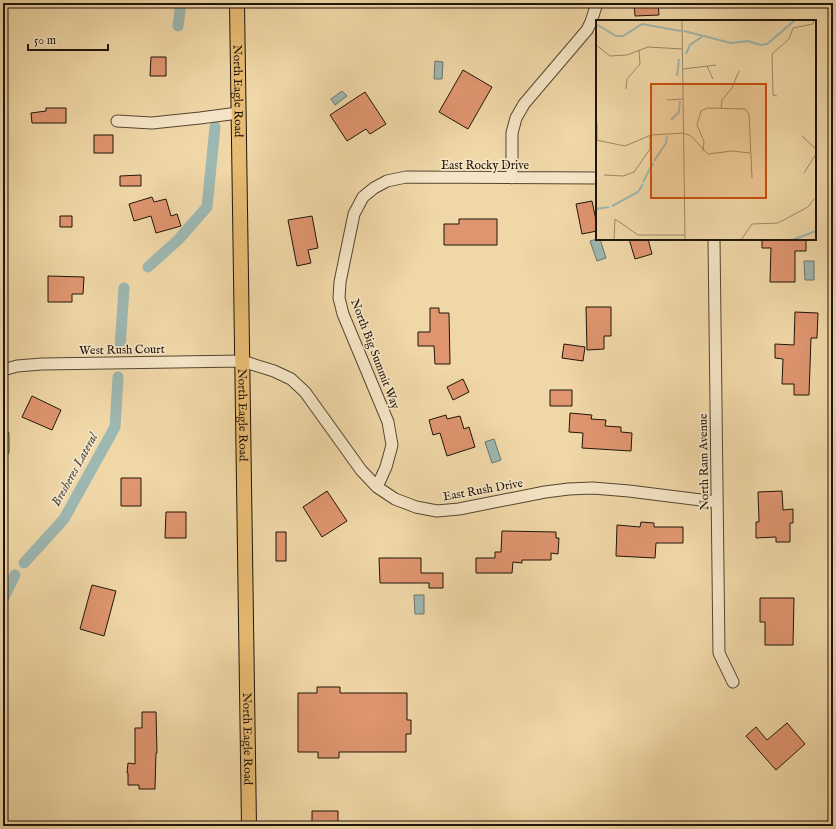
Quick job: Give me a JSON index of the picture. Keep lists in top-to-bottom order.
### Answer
{
  "streets": {
    "main road": ["North Eagle Road"],
    "street": [
      "East Rocky Drive",
      "West Rush Court",
      "North Big Summit Way",
      "North Ram Avenue",
      "East Rush Drive"
    ]
  },
  "crossings": [
    ["North Eagle Road", "West Rush Court"],
    ["North Eagle Road", "East Rush Drive"],
    ["East Rocky Drive", "North Big Summit Way"],
    ["West Rush Court", "East Rush Drive"],
    ["North Big Summit Way", "East Rush Drive"],
    ["North Ram Avenue", "East Rush Drive"]
  ],
  "water": ["Bresheres Lateral"],
  "scale_bar": "50 m"
}
